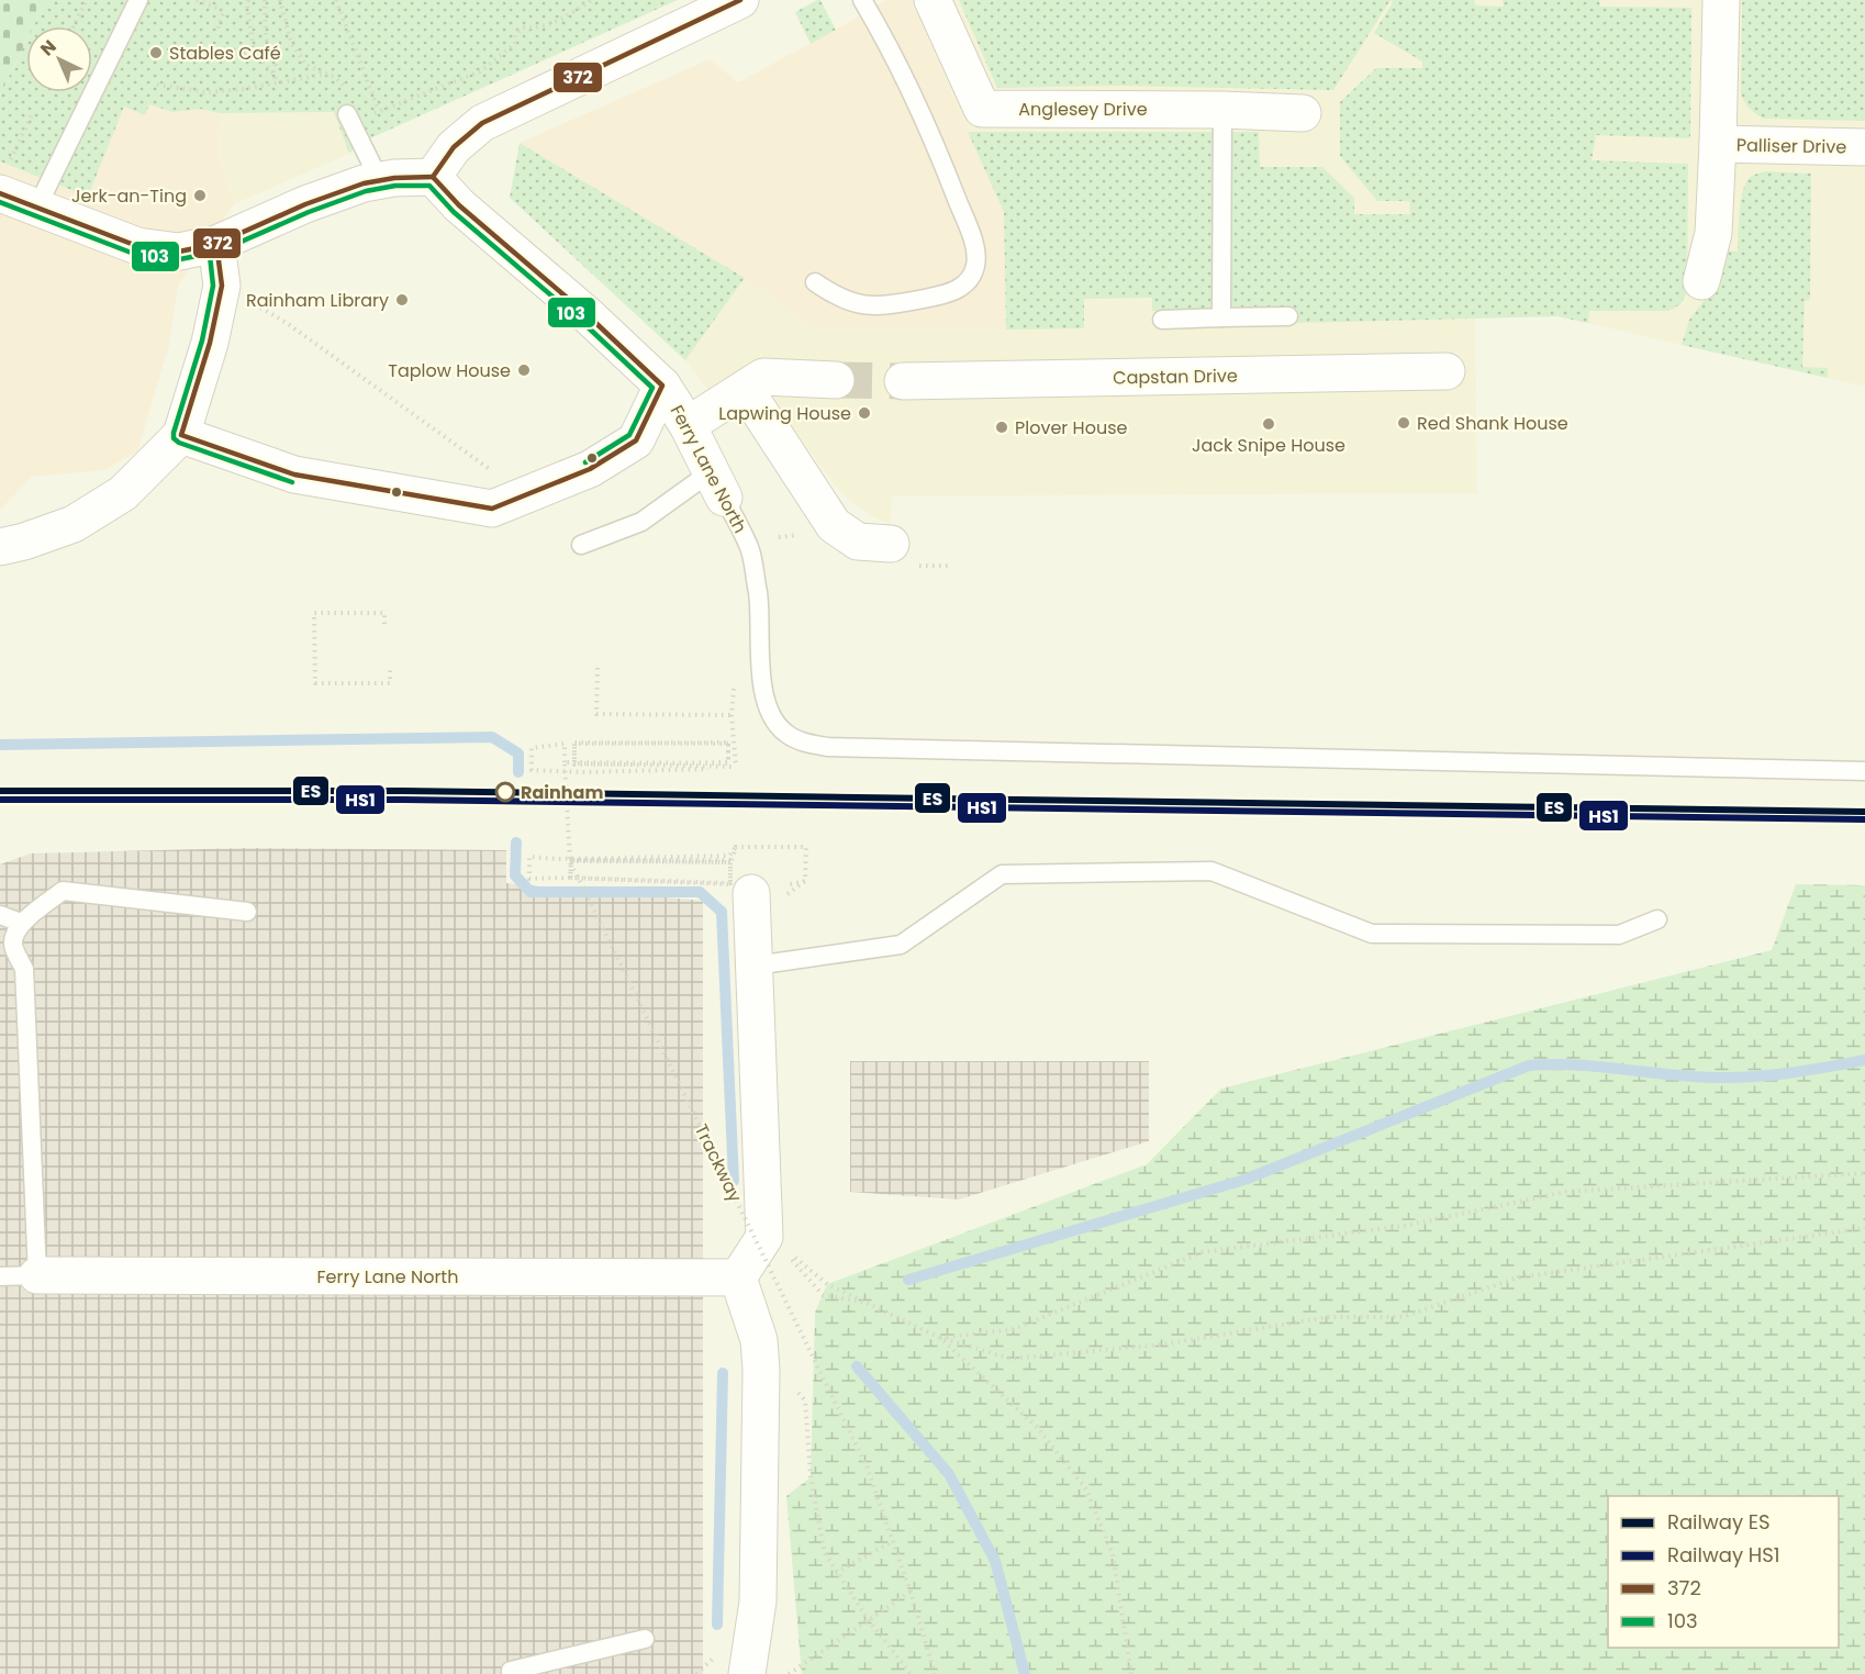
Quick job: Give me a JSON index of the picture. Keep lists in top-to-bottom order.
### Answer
{
  "streets": {
    "street": [
      "Anglesey Drive",
      "Palliser Drive",
      "Capstan Drive",
      "Ferry Lane North"
    ],
    "path": ["Trackway"]
  },
  "places": [
    "Stables Café",
    "Jerk-an-Ting",
    "Rainham Library",
    "Taplow House",
    "Lapwing House",
    "Red Shank House",
    "Jack Snipe House",
    "Plover House",
    "Rainham"
  ],
  "lines": [
    "transit line 372",
    "transit line 103",
    "rail line ES",
    "rail line HS1"
  ],
  "legend": [
    "Railway ES",
    "Railway HS1",
    "372",
    "103"
  ],
  "north": "top left"
}
